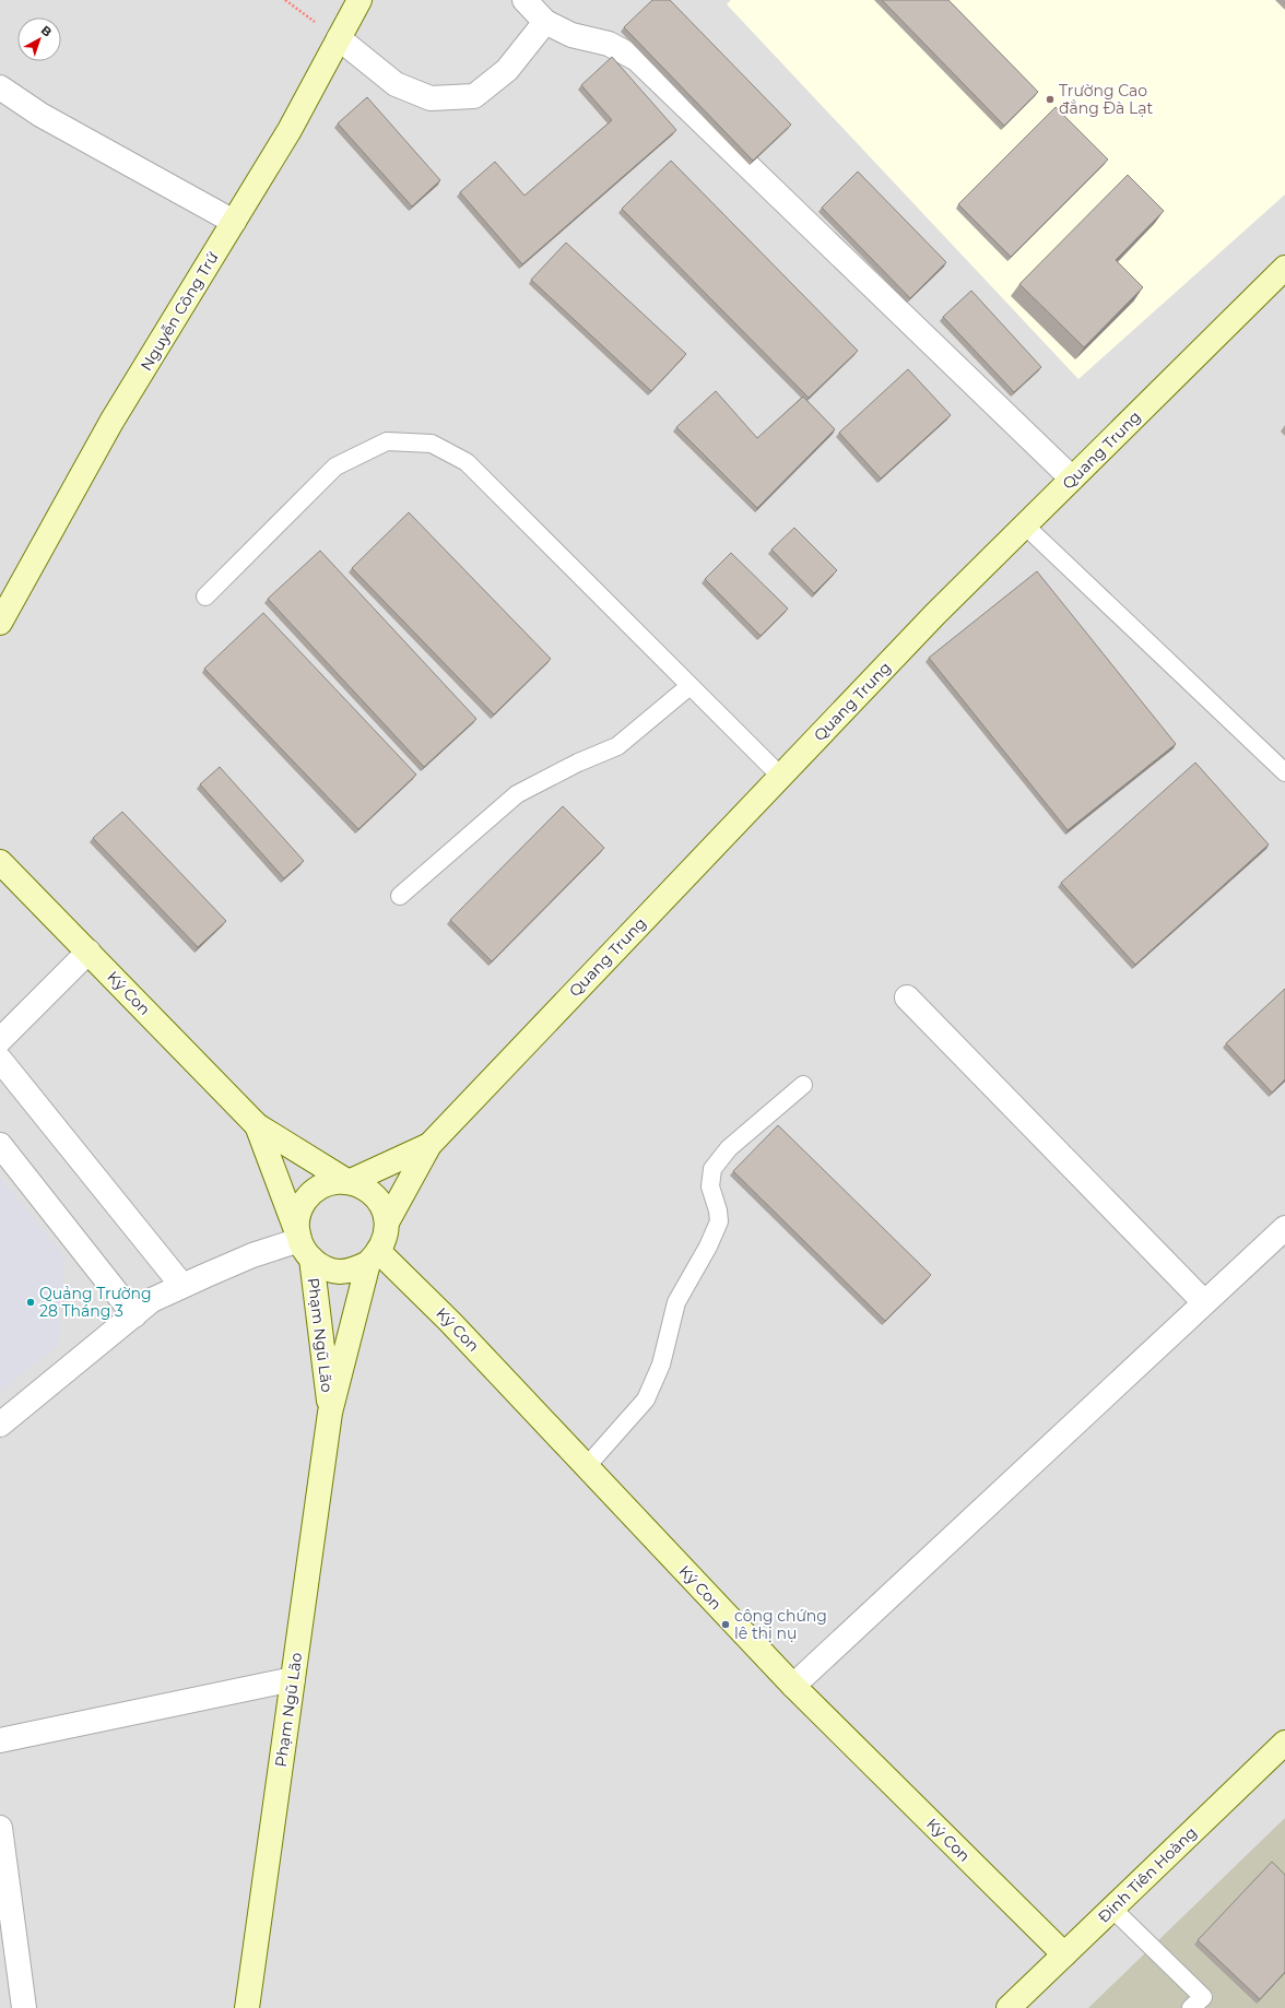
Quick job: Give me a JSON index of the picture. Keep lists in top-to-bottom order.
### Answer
{
  "streets": {
    "street": [
      "Nguyễn Công Trứ",
      "Quang Trung",
      "Ký Con",
      "Phạm Ngũ Lão",
      "Đinh Tiên Hoàng"
    ]
  },
  "crossings": [
    ["Quang Trung", "Ký Con"],
    ["Quang Trung", "Phạm Ngũ Lão"],
    ["Ký Con", "Phạm Ngũ Lão"],
    ["Ký Con", "Đinh Tiên Hoàng"]
  ],
  "places": ["Trường Cao đẳng Đà Lạt", "Quảng Trường 28 Tháng 3", "công chứng lê thị nụ"],
  "north": "top right"
}
